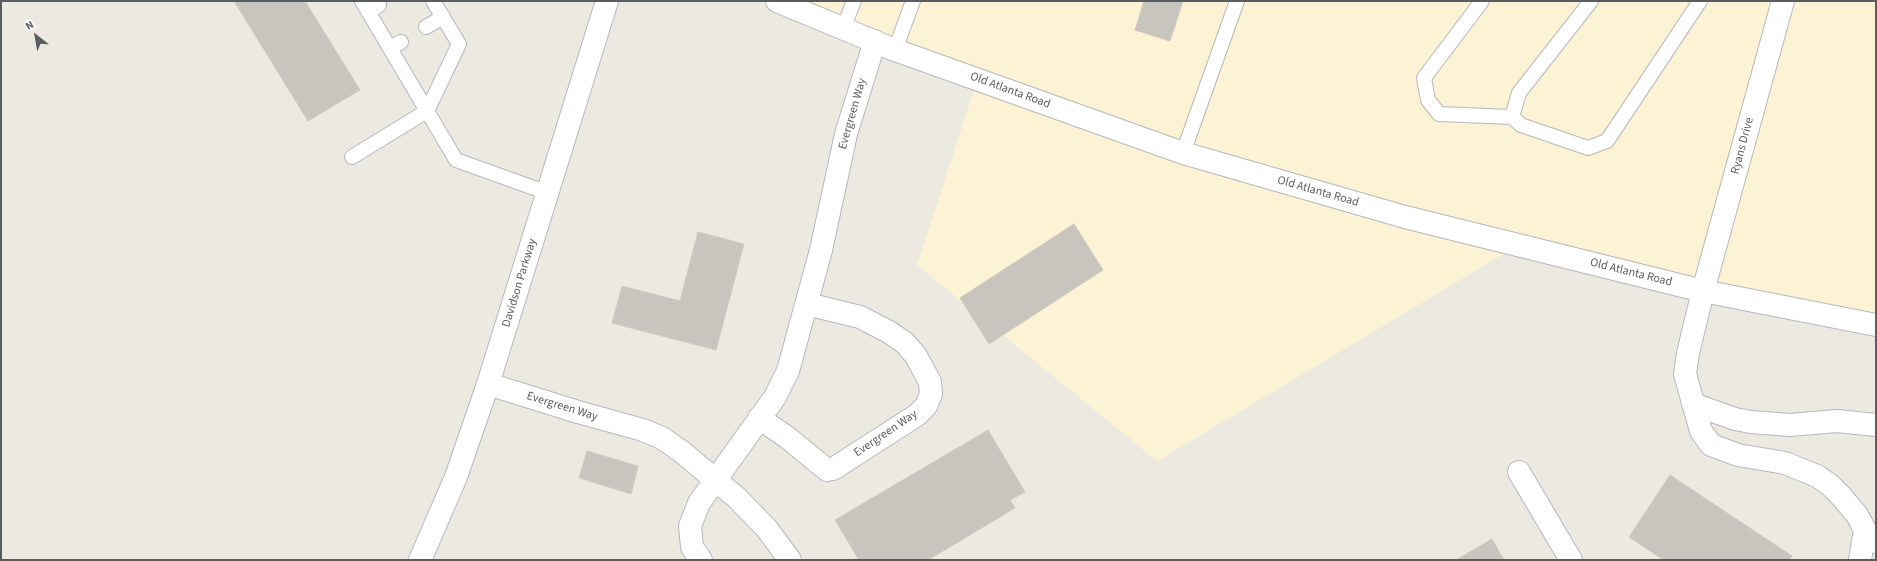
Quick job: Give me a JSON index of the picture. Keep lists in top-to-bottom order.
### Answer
{
  "streets": {
    "street": [
      "Old Atlanta Road",
      "Evergreen Way",
      "Ryans Drive",
      "Davidson Parkway"
    ]
  },
  "crossings": [
    ["Old Atlanta Road", "Evergreen Way"],
    ["Old Atlanta Road", "Ryans Drive"],
    ["Evergreen Way", "Davidson Parkway"]
  ],
  "north": "top left"
}
